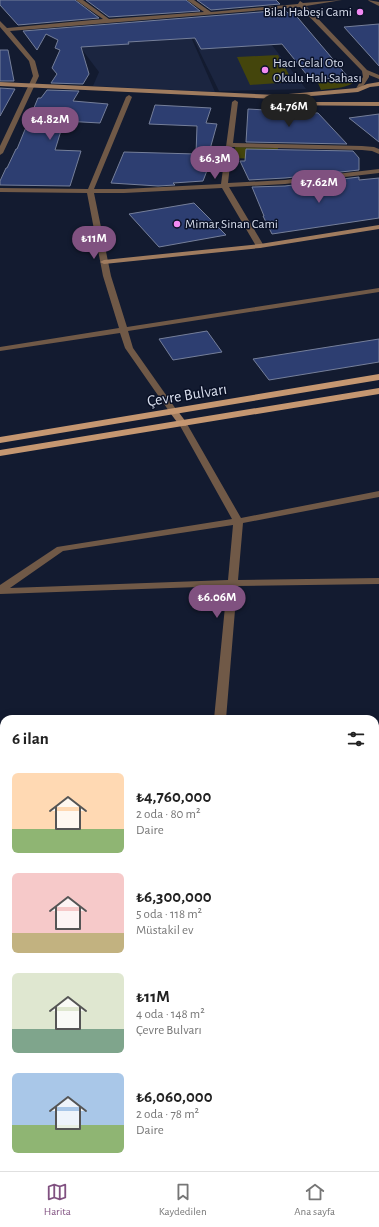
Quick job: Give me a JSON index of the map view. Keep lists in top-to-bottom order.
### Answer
{
  "streets": {
    "main road": ["Çevre Bulvarı"]
  },
  "places": ["Bilal Habeşi Cami", "Hacı Celal Oto Okulu Halı Sahası", "Mimar Sinan Cami"],
  "page": {
    "price": [
      "₺4.76M",
      "₺4.82M",
      "₺6.3M",
      "₺7.62M",
      "₺11M",
      "₺6.06M"
    ],
    "heading": "6 ilan",
    "list": [
      {
        "name": "₺4,760,000",
        "note": "2 oda · 80 m² · Daire"
      },
      {
        "name": "₺6,300,000",
        "note": "5 oda · 118 m² · Müstakil ev"
      },
      {
        "name": "₺11M",
        "note": "4 oda · 148 m² · Çevre Bulvarı"
      },
      {
        "name": "₺6,060,000",
        "note": "2 oda · 78 m² · Daire"
      }
    ],
    "tabs": ["Harita", "Kaydedilen", "Ana sayfa"]
  }
}
